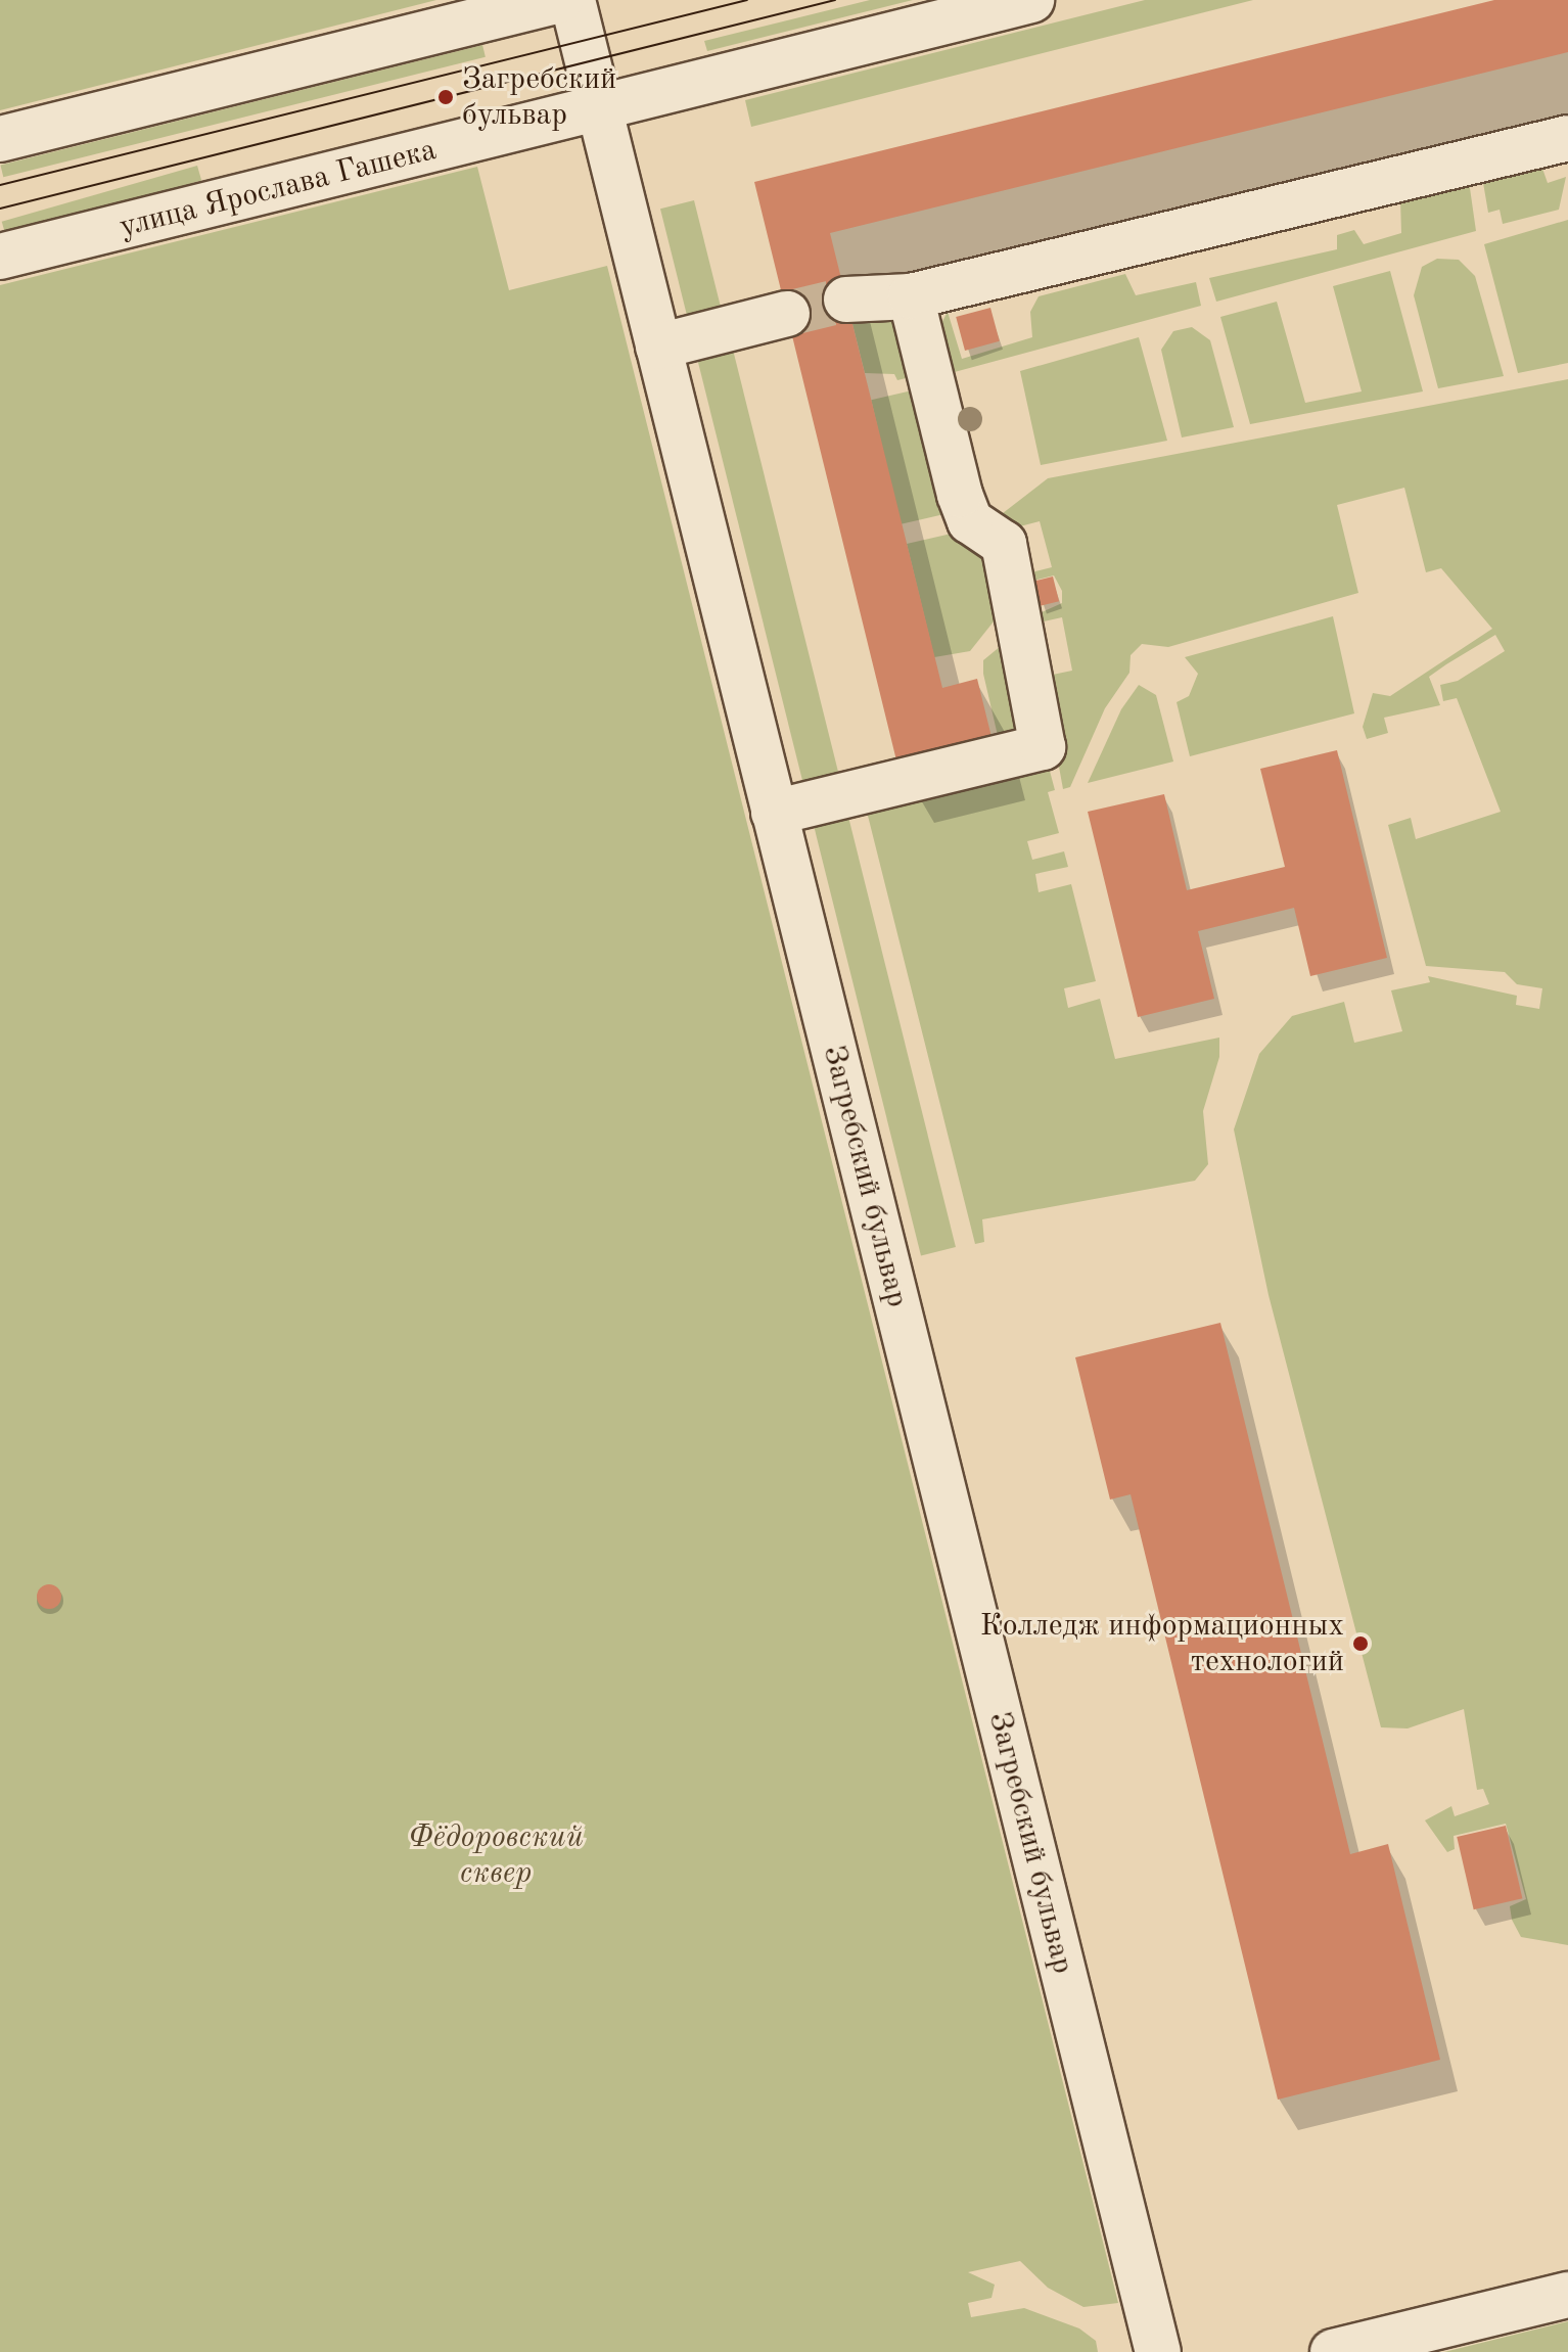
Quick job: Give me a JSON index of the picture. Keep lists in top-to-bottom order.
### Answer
{
  "streets": {
    "street": ["улица Ярослава Гашека", "Загребский бульвар"]
  },
  "crossings": [
    ["улица Ярослава Гашека", "Загребский бульвар"]
  ],
  "parks": ["Фёдоровский сквер"],
  "places": ["Загребский бульвар", "Колледж информационных технологий"]
}
